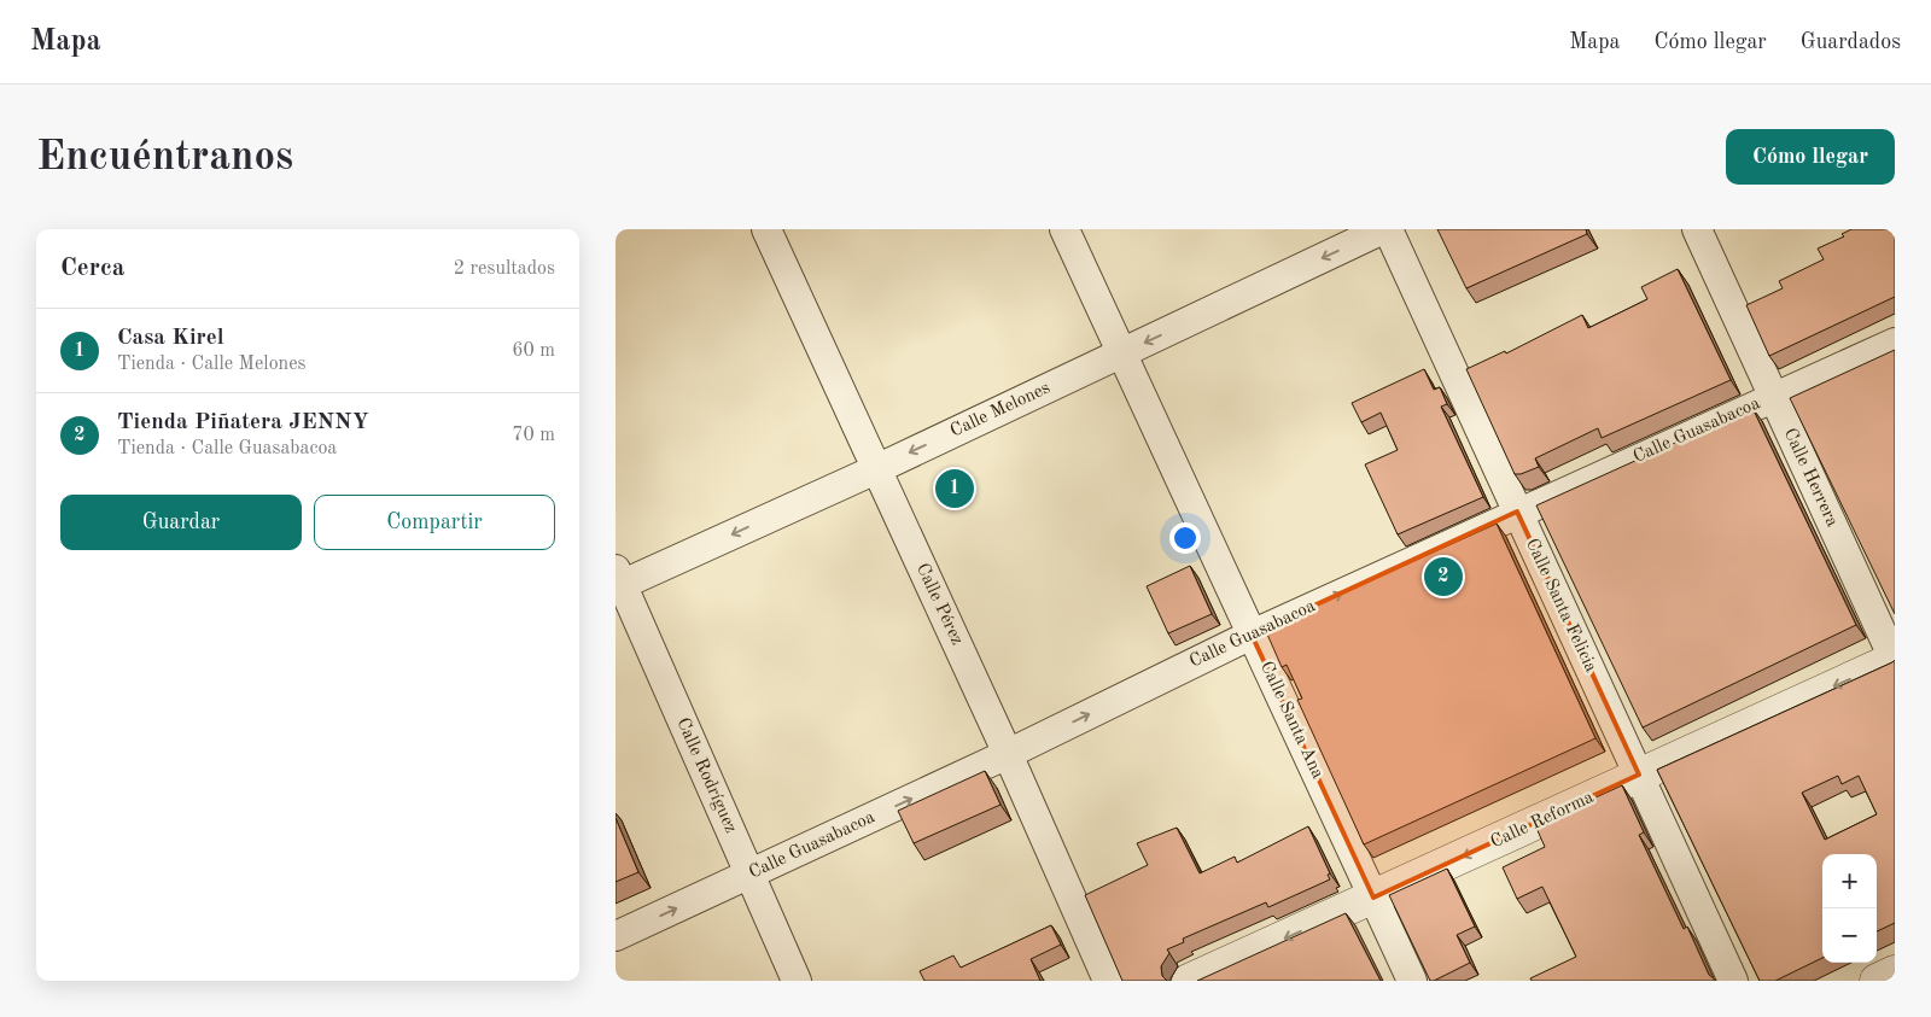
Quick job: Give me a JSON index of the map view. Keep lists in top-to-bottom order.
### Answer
{
  "streets": {
    "street": [
      "Calle Melones",
      "Calle Guasabacoa",
      "Calle Herrera",
      "Calle Pérez",
      "Calle Santa Felicia",
      "Calle Santa Ana",
      "Calle Rodríguez",
      "Calle Reforma"
    ]
  },
  "crossings": [
    ["Calle Melones", "Calle Pérez"],
    ["Calle Melones", "Calle Santa Felicia"],
    ["Calle Melones", "Calle Santa Ana"],
    ["Calle Melones", "Calle Rodríguez"],
    ["Calle Guasabacoa", "Calle Herrera"],
    ["Calle Guasabacoa", "Calle Pérez"],
    ["Calle Guasabacoa", "Calle Santa Felicia"],
    ["Calle Guasabacoa", "Calle Santa Ana"],
    ["Calle Guasabacoa", "Calle Rodríguez"],
    ["Calle Herrera", "Calle Reforma"],
    ["Calle Santa Felicia", "Calle Reforma"],
    ["Calle Santa Ana", "Calle Reforma"]
  ],
  "one_way": ["Calle Melones", "Calle Guasabacoa", "Calle Reforma"],
  "page": {
    "header": "Mapa",
    "nav": ["Mapa", "Cómo llegar", "Guardados"],
    "buttons": [
      "Cómo llegar",
      ["Guardar", "Compartir"]
    ],
    "title": "Encuéntranos",
    "heading": ["Cerca", "2 resultados"],
    "list": [
      {
        "mark": "1",
        "name": "Casa Kirel",
        "note": "Tienda · Calle Melones",
        "value": "60 m"
      },
      {
        "mark": "2",
        "name": "Tienda Piñatera JENNY",
        "note": "Tienda · Calle Guasabacoa",
        "value": "70 m"
      }
    ],
    "pins": ["1", "2"],
    "map_buttons": ["+", "−"]
  }
}
